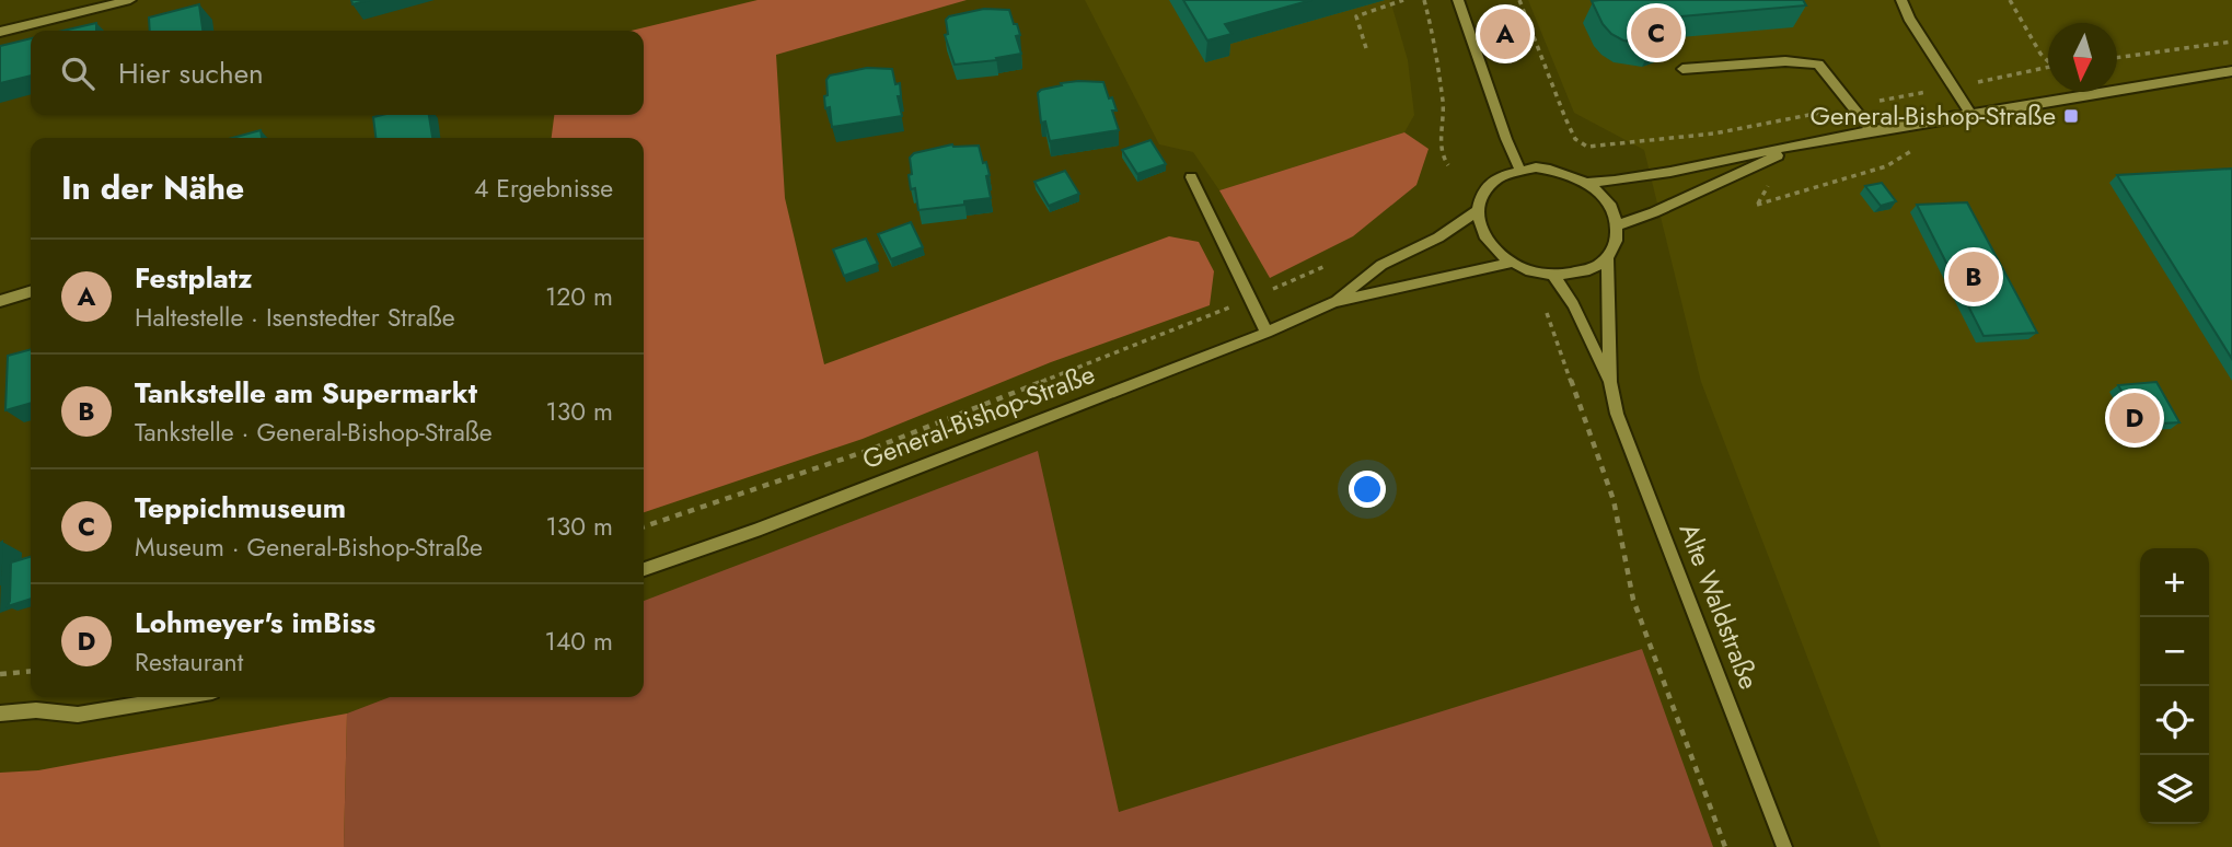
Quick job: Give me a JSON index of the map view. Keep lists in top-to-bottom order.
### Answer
{
  "streets": {
    "street": ["General-Bishop-Straße", "Alte Waldstraße"]
  },
  "crossings": [
    ["General-Bishop-Straße", "Alte Waldstraße"]
  ],
  "places": {
    "transit": ["General-Bishop-Straße"]
  },
  "north": "bottom",
  "page": {
    "pins": [
      "C",
      "A",
      "B",
      "D"
    ],
    "search": "Hier suchen",
    "heading": ["In der Nähe", "4 Ergebnisse"],
    "list": [
      {
        "mark": "A",
        "name": "Festplatz",
        "note": "Haltestelle · Isenstedter Straße",
        "value": "120 m"
      },
      {
        "mark": "B",
        "name": "Tankstelle am Supermarkt",
        "note": "Tankstelle · General-Bishop-Straße",
        "value": "130 m"
      },
      {
        "mark": "C",
        "name": "Teppichmuseum",
        "note": "Museum · General-Bishop-Straße",
        "value": "130 m"
      },
      {
        "mark": "D",
        "name": "Lohmeyer's imBiss",
        "note": "Restaurant",
        "value": "140 m"
      }
    ],
    "map_buttons": ["+", "−"]
  }
}
